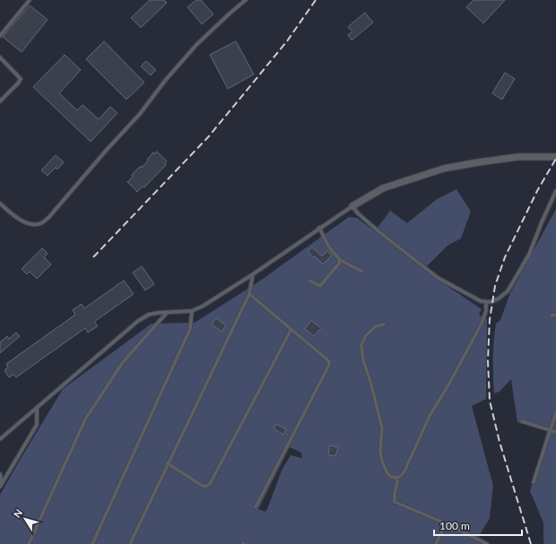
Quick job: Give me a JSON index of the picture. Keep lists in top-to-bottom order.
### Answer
{
  "scale_bar": "100 m",
  "north": "top left"
}
